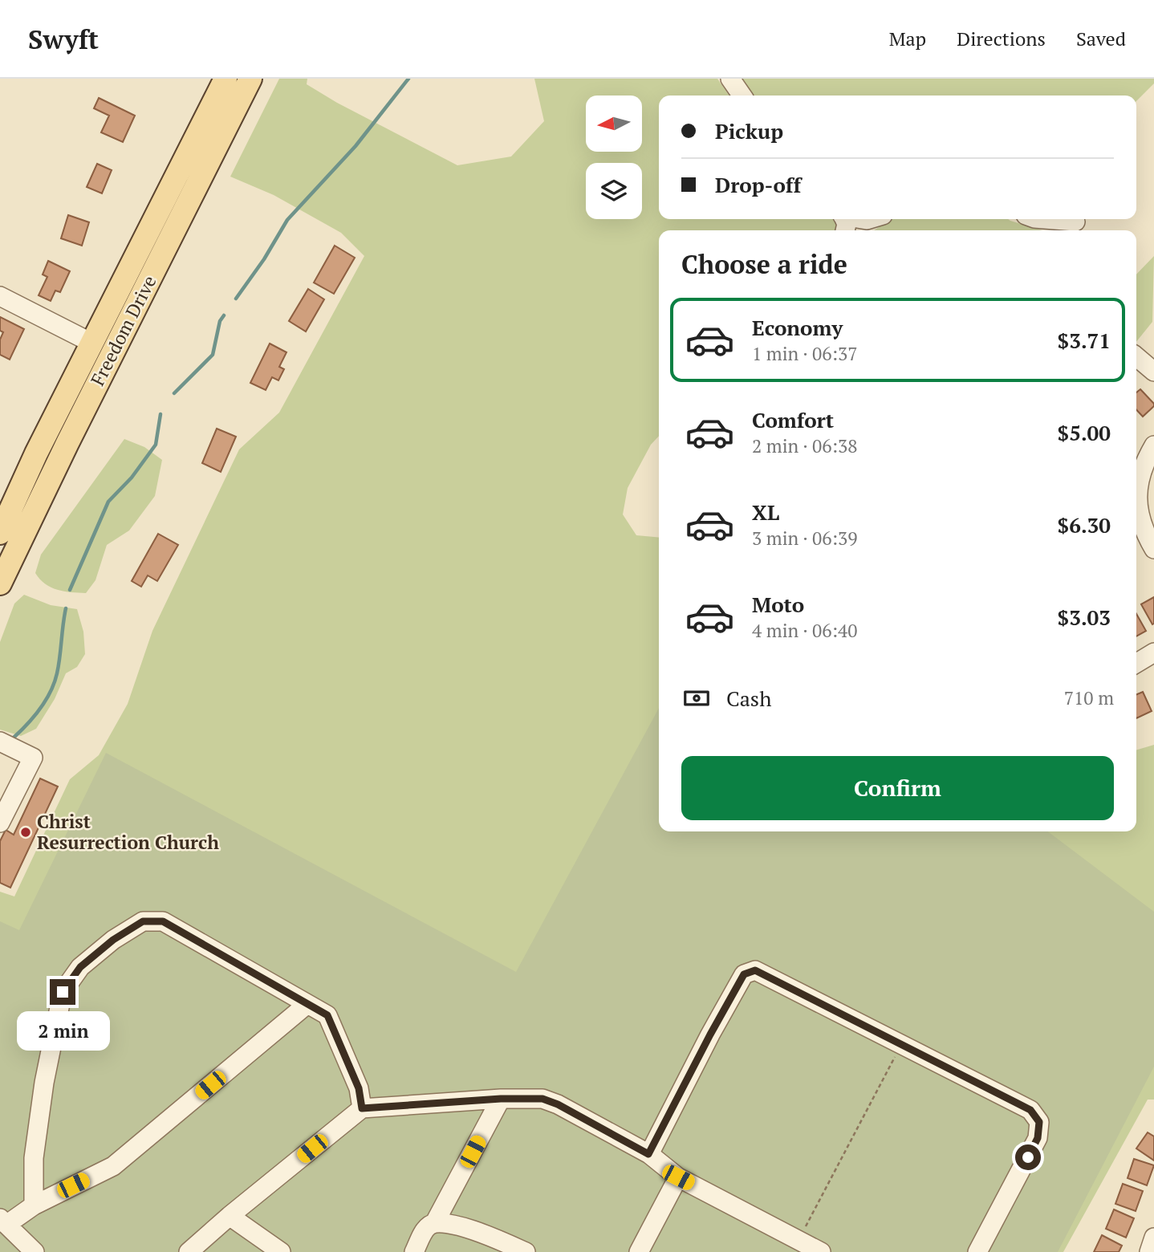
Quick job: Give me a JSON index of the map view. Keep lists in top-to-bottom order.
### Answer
{
  "streets": {
    "main road": ["Freedom Drive"]
  },
  "places": ["Christ Resurrection Church"],
  "north": "left",
  "page": {
    "header": "Swyft",
    "nav": ["Map", "Directions", "Saved"],
    "banner": ["Pickup", "Drop-off"],
    "heading": "Choose a ride",
    "list": [
      {
        "name": "Economy",
        "note": "1 min · 06:37",
        "value": "$3.71"
      },
      {
        "name": "Comfort",
        "note": "2 min · 06:38",
        "value": "$5.00"
      },
      {
        "name": "XL",
        "note": "3 min · 06:39",
        "value": "$6.30"
      },
      {
        "name": "Moto",
        "note": "4 min · 06:40",
        "value": "$3.03"
      }
    ],
    "pay": ["Cash", "710 m"],
    "buttons": "Confirm",
    "bubble": "2 min"
  }
}
